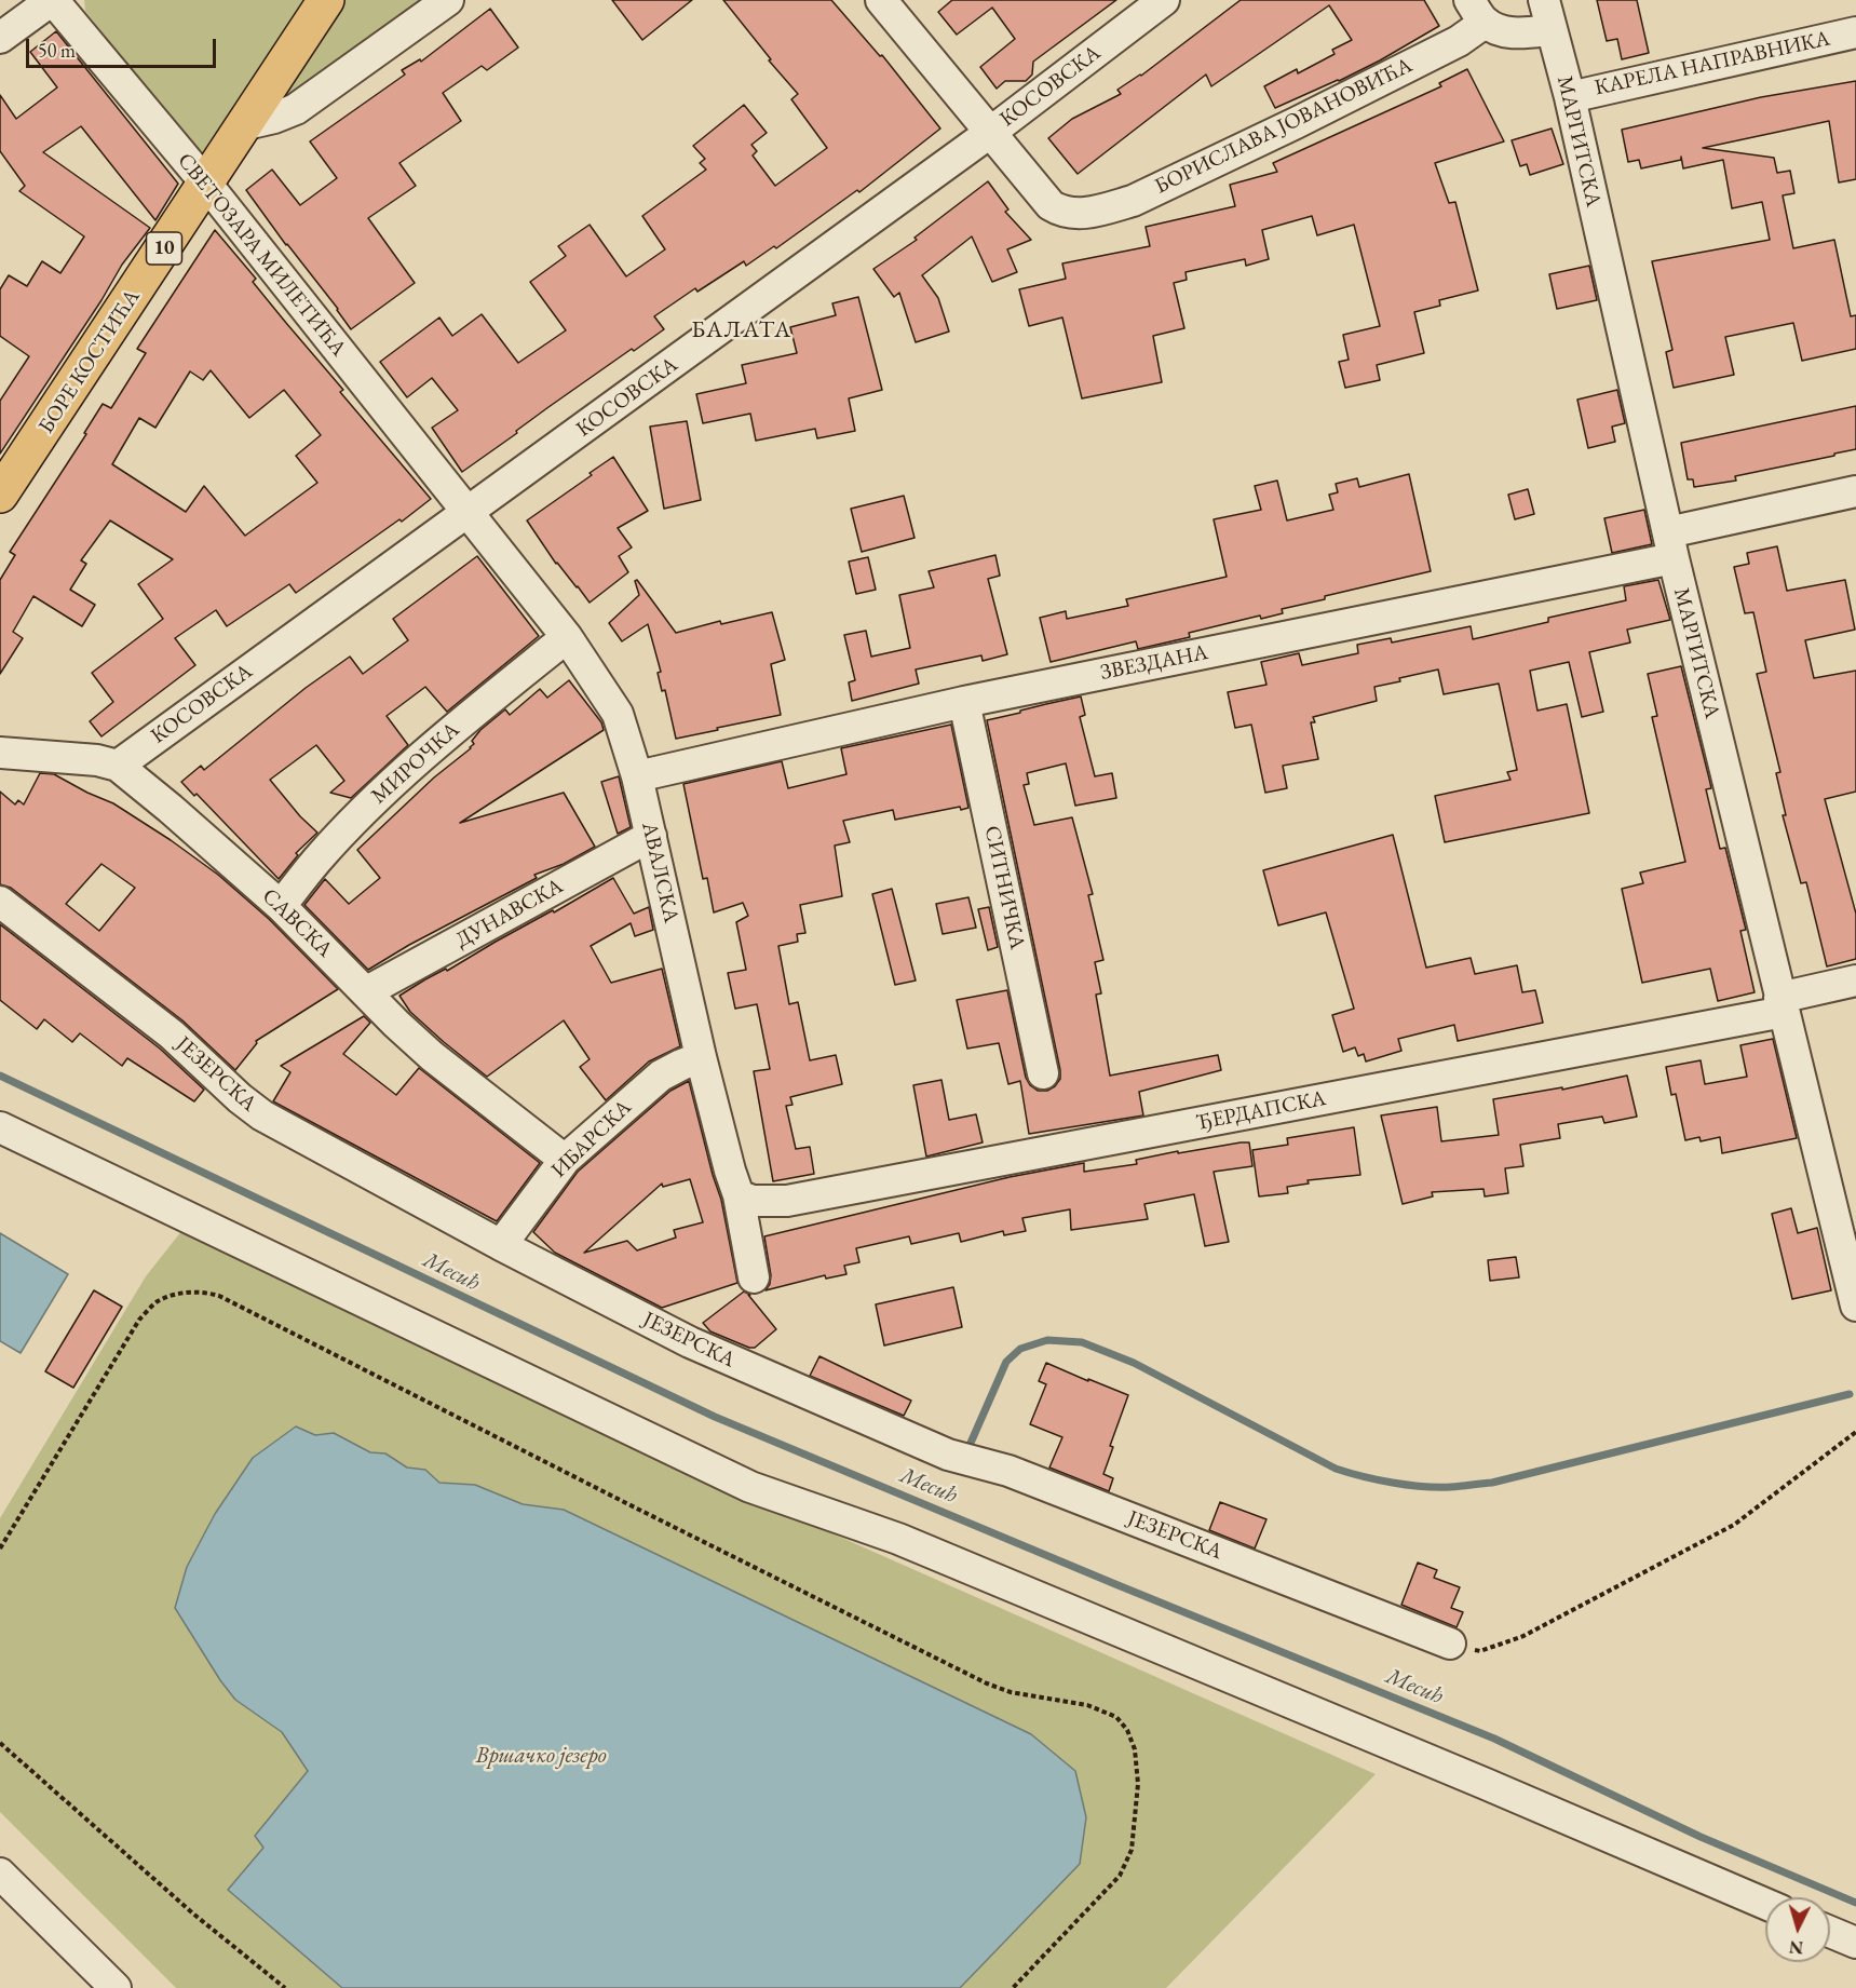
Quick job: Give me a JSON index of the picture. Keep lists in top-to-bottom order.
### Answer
{
  "streets": {
    "main road": ["10", "БОРЕ КОСТИЋА"],
    "street": [
      "КАРЕЛА НАПРАВНИКА",
      "КОСОВСКА",
      "БОРИСЛАВА ЈОВАНОВИЋА",
      "МАРГИТСКА",
      "СВЕТОЗАРА МИЛЕТИЋА",
      "ЗВЕЗДАНА",
      "МИРОЧКА",
      "АВАЛСКА",
      "СИТНИЧКА",
      "ДУНАВСКА",
      "САВСКА",
      "ЈЕЗЕРСКА",
      "ЂЕРДАПСКА",
      "ИБАРСКА"
    ]
  },
  "crossings": [
    ["КАРЕЛА НАПРАВНИКА", "МАРГИТСКА"],
    ["КОСОВСКА", "БОРИСЛАВА ЈОВАНОВИЋА"],
    ["КОСОВСКА", "СВЕТОЗАРА МИЛЕТИЋА"],
    ["КОСОВСКА", "АВАЛСКА"],
    ["КОСОВСКА", "САВСКА"],
    ["МАРГИТСКА", "ЗВЕЗДАНА"],
    ["МАРГИТСКА", "ЂЕРДАПСКА"],
    ["СВЕТОЗАРА МИЛЕТИЋА", "БОРЕ КОСТИЋА"],
    ["СВЕТОЗАРА МИЛЕТИЋА", "АВАЛСКА"],
    ["ЗВЕЗДАНА", "АВАЛСКА"],
    ["ЗВЕЗДАНА", "СИТНИЧКА"],
    ["МИРОЧКА", "АВАЛСКА"],
    ["МИРОЧКА", "САВСКА"],
    ["АВАЛСКА", "ДУНАВСКА"],
    ["АВАЛСКА", "ЂЕРДАПСКА"],
    ["АВАЛСКА", "ИБАРСКА"],
    ["ДУНАВСКА", "САВСКА"],
    ["САВСКА", "ИБАРСКА"],
    ["ЈЕЗЕРСКА", "ИБАРСКА"]
  ],
  "districts": ["БАЛАТА"],
  "water": ["Месић", "Вршачко језеро"],
  "scale_bar": "50 m",
  "north": "bottom"
}
